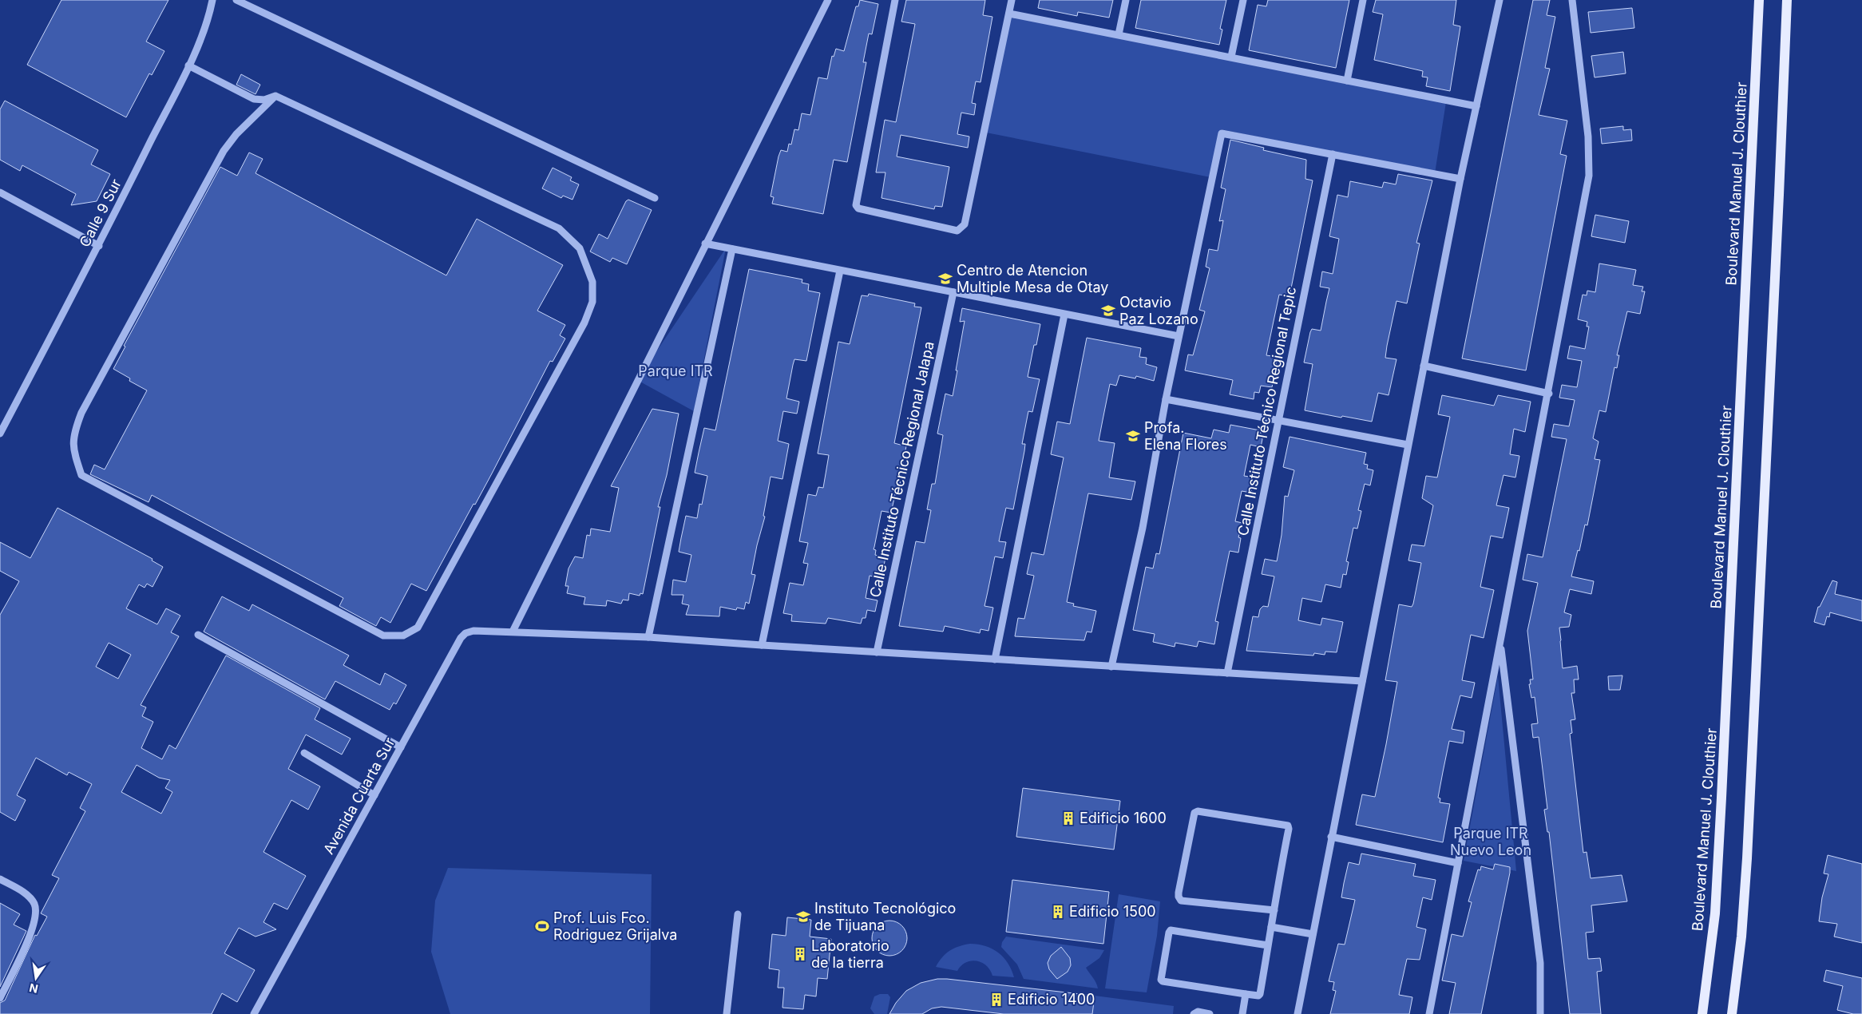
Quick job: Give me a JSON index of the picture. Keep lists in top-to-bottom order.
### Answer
{
  "streets": {
    "main road": ["Boulevard Manuel J. Clouthier"],
    "street": [
      "Calle 9 Sur",
      "Calle Instituto Técnico Regional Tepic",
      "Calle Instituto Técnico Regional Jalapa",
      "Avenida Cuarta Sur"
    ]
  },
  "crossings": [
    ["Calle Instituto Técnico Regional Tepic", "Avenida Cuarta Sur"],
    ["Calle Instituto Técnico Regional Jalapa", "Avenida Cuarta Sur"]
  ],
  "parks": ["Parque ITR", "Parque ITR Nuevo Leon"],
  "places": {
    "school or university": [
      "Centro de Atencion Multiple Mesa de Otay",
      "Octavio Paz Lozano",
      "Profa. Elena Flores",
      "Instituto Tecnológico de Tijuana"
    ],
    "building": [
      "Edificio 1600",
      "Edificio 1500",
      "Laboratorio de la tierra",
      "Edificio 1400"
    ],
    "sports": ["Prof. Luis Fco. Rodriguez Grijalva"]
  },
  "north": "bottom"
}
